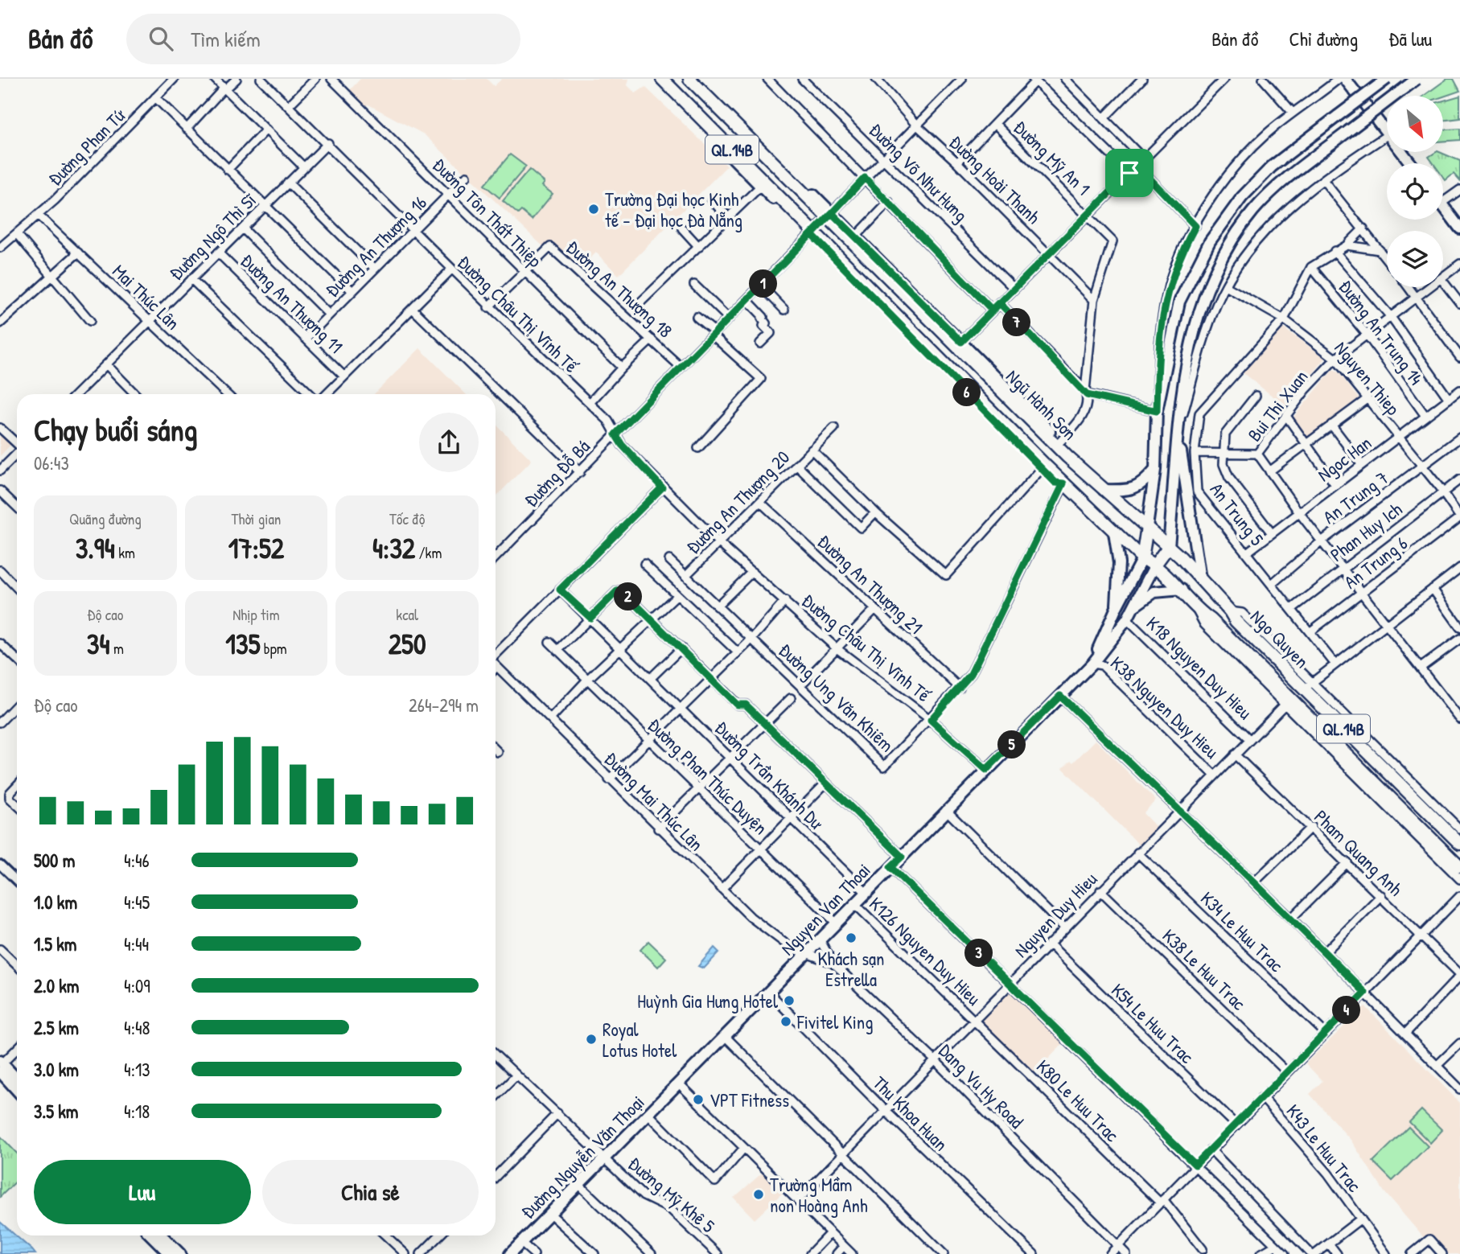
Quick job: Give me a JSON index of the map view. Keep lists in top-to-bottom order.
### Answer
{
  "streets": {
    "highway": ["QL.14B", "Ngũ Hành Sơn", "Ngo Quyen"],
    "main road": ["Nguyen Van Thoai", "Đường Nguyễn Văn Thoại"],
    "street": [
      "Đường Phan Tứ",
      "Đường Mỹ An 1",
      "Đường Võ Như Hưng",
      "Đường Hoài Thanh",
      "Đường Tôn Thất Thiệp",
      "Đường Ngô Thì Sĩ",
      "Đường An Thượng 16",
      "Đường An Thượng 18",
      "Mai Thúc Lân",
      "Đường An Thượng 11",
      "Đường Châu Thị Vĩnh Tế",
      "Đường An Trung 14",
      "Nguyen Thiep",
      "Bui Thi Xuan",
      "Ngoc Han",
      "Đường Đỗ Bá",
      "An Trung 7",
      "Đường An Thượng 20",
      "An Trung 5",
      "Phan Huy Ich",
      "An Trung 6",
      "Đường An Thượng 21",
      "K18 Nguyen Duy Hieu",
      "Đường Ung Văn Khiêm",
      "K38 Nguyen Duy Hieu",
      "Đường Trần Khánh Dư",
      "Đường Phan Thúc Duyện",
      "Đường Mai Thúc Lân",
      "Pham Quang Anh",
      "Nguyen Duy Hieu",
      "K34 Le Huu Trac",
      "K126 Nguyen Duy Hieu",
      "K38 Le Huu Trac",
      "K54 Le Huu Trac",
      "Dang Vu Hy Road",
      "K80 Le Huu Trac",
      "Thu Khoa Huan",
      "K43 Le Huu Trac",
      "Đường Mỹ Khê 5"
    ]
  },
  "crossings": [
    ["Đường Phan Tứ", "Mai Thúc Lân"],
    ["QL.14B", "Ngũ Hành Sơn"],
    ["QL.14B", "Đường Đỗ Bá"],
    ["QL.14B", "Ngo Quyen"],
    ["QL.14B", "Nguyen Duy Hieu"],
    ["Đường Mỹ An 1", "Đường Hoài Thanh"],
    ["Đường Võ Như Hưng", "Đường Đỗ Bá"],
    ["Đường Hoài Thanh", "Đường Đỗ Bá"],
    ["Đường Tôn Thất Thiệp", "Đường An Thượng 16"],
    ["Đường Tôn Thất Thiệp", "Đường An Thượng 18"],
    ["Đường Ngô Thì Sĩ", "Mai Thúc Lân"],
    ["Đường Ngô Thì Sĩ", "Đường An Thượng 11"],
    ["Đường Ngô Thì Sĩ", "Đường Châu Thị Vĩnh Tế"],
    ["Đường An Thượng 16", "Đường An Thượng 11"],
    ["Đường An Thượng 16", "Đường Châu Thị Vĩnh Tế"],
    ["Đường An Thượng 18", "Đường Châu Thị Vĩnh Tế"],
    ["Đường An Thượng 18", "Đường Đỗ Bá"],
    ["Đường Châu Thị Vĩnh Tế", "Đường Đỗ Bá"],
    ["Đường Châu Thị Vĩnh Tế", "Đường An Thượng 20"],
    ["Đường Châu Thị Vĩnh Tế", "Đường Ung Văn Khiêm"],
    ["Đường Châu Thị Vĩnh Tế", "Nguyen Van Thoai"],
    ["Đường An Trung 14", "Bui Thi Xuan"],
    ["Đường An Trung 14", "Ngoc Han"],
    ["Đường An Trung 14", "An Trung 5"],
    ["Nguyen Thiep", "Bui Thi Xuan"],
    ["Nguyen Thiep", "Ngoc Han"],
    ["Nguyen Thiep", "An Trung 7"],
    ["Nguyen Thiep", "An Trung 5"],
    ["Nguyen Thiep", "Phan Huy Ich"],
    ["Nguyen Thiep", "An Trung 6"],
    ["Ngũ Hành Sơn", "Đường Đỗ Bá"],
    ["Bui Thi Xuan", "Ngoc Han"],
    ["Bui Thi Xuan", "An Trung 7"],
    ["Bui Thi Xuan", "Phan Huy Ich"],
    ["Bui Thi Xuan", "An Trung 6"],
    ["Ngoc Han", "An Trung 5"],
    ["An Trung 7", "An Trung 5"],
    ["Đường An Thượng 20", "Đường An Thượng 21"],
    ["Đường An Thượng 20", "Đường Ung Văn Khiêm"],
    ["An Trung 5", "Phan Huy Ich"],
    ["An Trung 5", "An Trung 6"],
    ["Đường An Thượng 21", "Đường Ung Văn Khiêm"],
    ["Ngo Quyen", "Nguyen Duy Hieu"],
    ["K18 Nguyen Duy Hieu", "Nguyen Duy Hieu"],
    ["K38 Nguyen Duy Hieu", "Nguyen Van Thoai"],
    ["K38 Nguyen Duy Hieu", "Nguyen Duy Hieu"],
    ["Đường Trần Khánh Dư", "Nguyen Van Thoai"],
    ["Đường Phan Thúc Duyện", "Nguyen Van Thoai"],
    ["Đường Mai Thúc Lân", "Nguyen Van Thoai"],
    ["Đường Mai Thúc Lân", "Dang Vu Hy Road"],
    ["Pham Quang Anh", "Nguyen Duy Hieu"],
    ["Nguyen Van Thoai", "K126 Nguyen Duy Hieu"],
    ["Nguyen Van Thoai", "Dang Vu Hy Road"],
    ["Nguyen Van Thoai", "Thu Khoa Huan"],
    ["Nguyen Van Thoai", "Đường Nguyễn Văn Thoại"],
    ["Nguyen Duy Hieu", "K34 Le Huu Trac"],
    ["Nguyen Duy Hieu", "K126 Nguyen Duy Hieu"],
    ["Nguyen Duy Hieu", "K38 Le Huu Trac"],
    ["Nguyen Duy Hieu", "K54 Le Huu Trac"],
    ["Nguyen Duy Hieu", "Dang Vu Hy Road"],
    ["Nguyen Duy Hieu", "K80 Le Huu Trac"],
    ["Nguyen Duy Hieu", "Thu Khoa Huan"],
    ["K126 Nguyen Duy Hieu", "K80 Le Huu Trac"],
    ["Đường Nguyễn Văn Thoại", "Đường Mỹ Khê 5"]
  ],
  "places": [
    "Trường Đại học Kinh tế - Đại học Đà Nẵng",
    "Khách sạn Estrella",
    "Huỳnh Gia Hưng Hotel",
    "Fivitel King",
    "Royal Lotus Hotel",
    "VPT Fitness",
    "Trường Mầm non Hoàng Anh"
  ],
  "north": "bottom right",
  "page": {
    "header": "Bản đồ",
    "search": "Tìm kiếm",
    "nav": ["Bản đồ", "Chỉ đường", "Đã lưu"],
    "pins": [
      "1",
      "7",
      "6",
      "2",
      "5",
      "3",
      "4"
    ],
    "heading": ["Chạy buổi sáng", "06:43"],
    "stats": [
      ["Quãng đường", "3.94 km"],
      ["Thời gian", "17:52"],
      ["Tốc độ", "4:32 /km"],
      ["Độ cao", "34 m"],
      ["Nhịp tim", "135 bpm"],
      ["kcal", "250"]
    ],
    "chart": ["Độ cao", "264–294 m"],
    "list": [
      {
        "name": "500 m",
        "note": "4:46"
      },
      {
        "name": "1.0 km",
        "note": "4:45"
      },
      {
        "name": "1.5 km",
        "note": "4:44"
      },
      {
        "name": "2.0 km",
        "note": "4:09"
      },
      {
        "name": "2.5 km",
        "note": "4:48"
      },
      {
        "name": "3.0 km",
        "note": "4:13"
      },
      {
        "name": "3.5 km",
        "note": "4:18"
      }
    ],
    "buttons": ["Lưu", "Chia sẻ"]
  }
}
